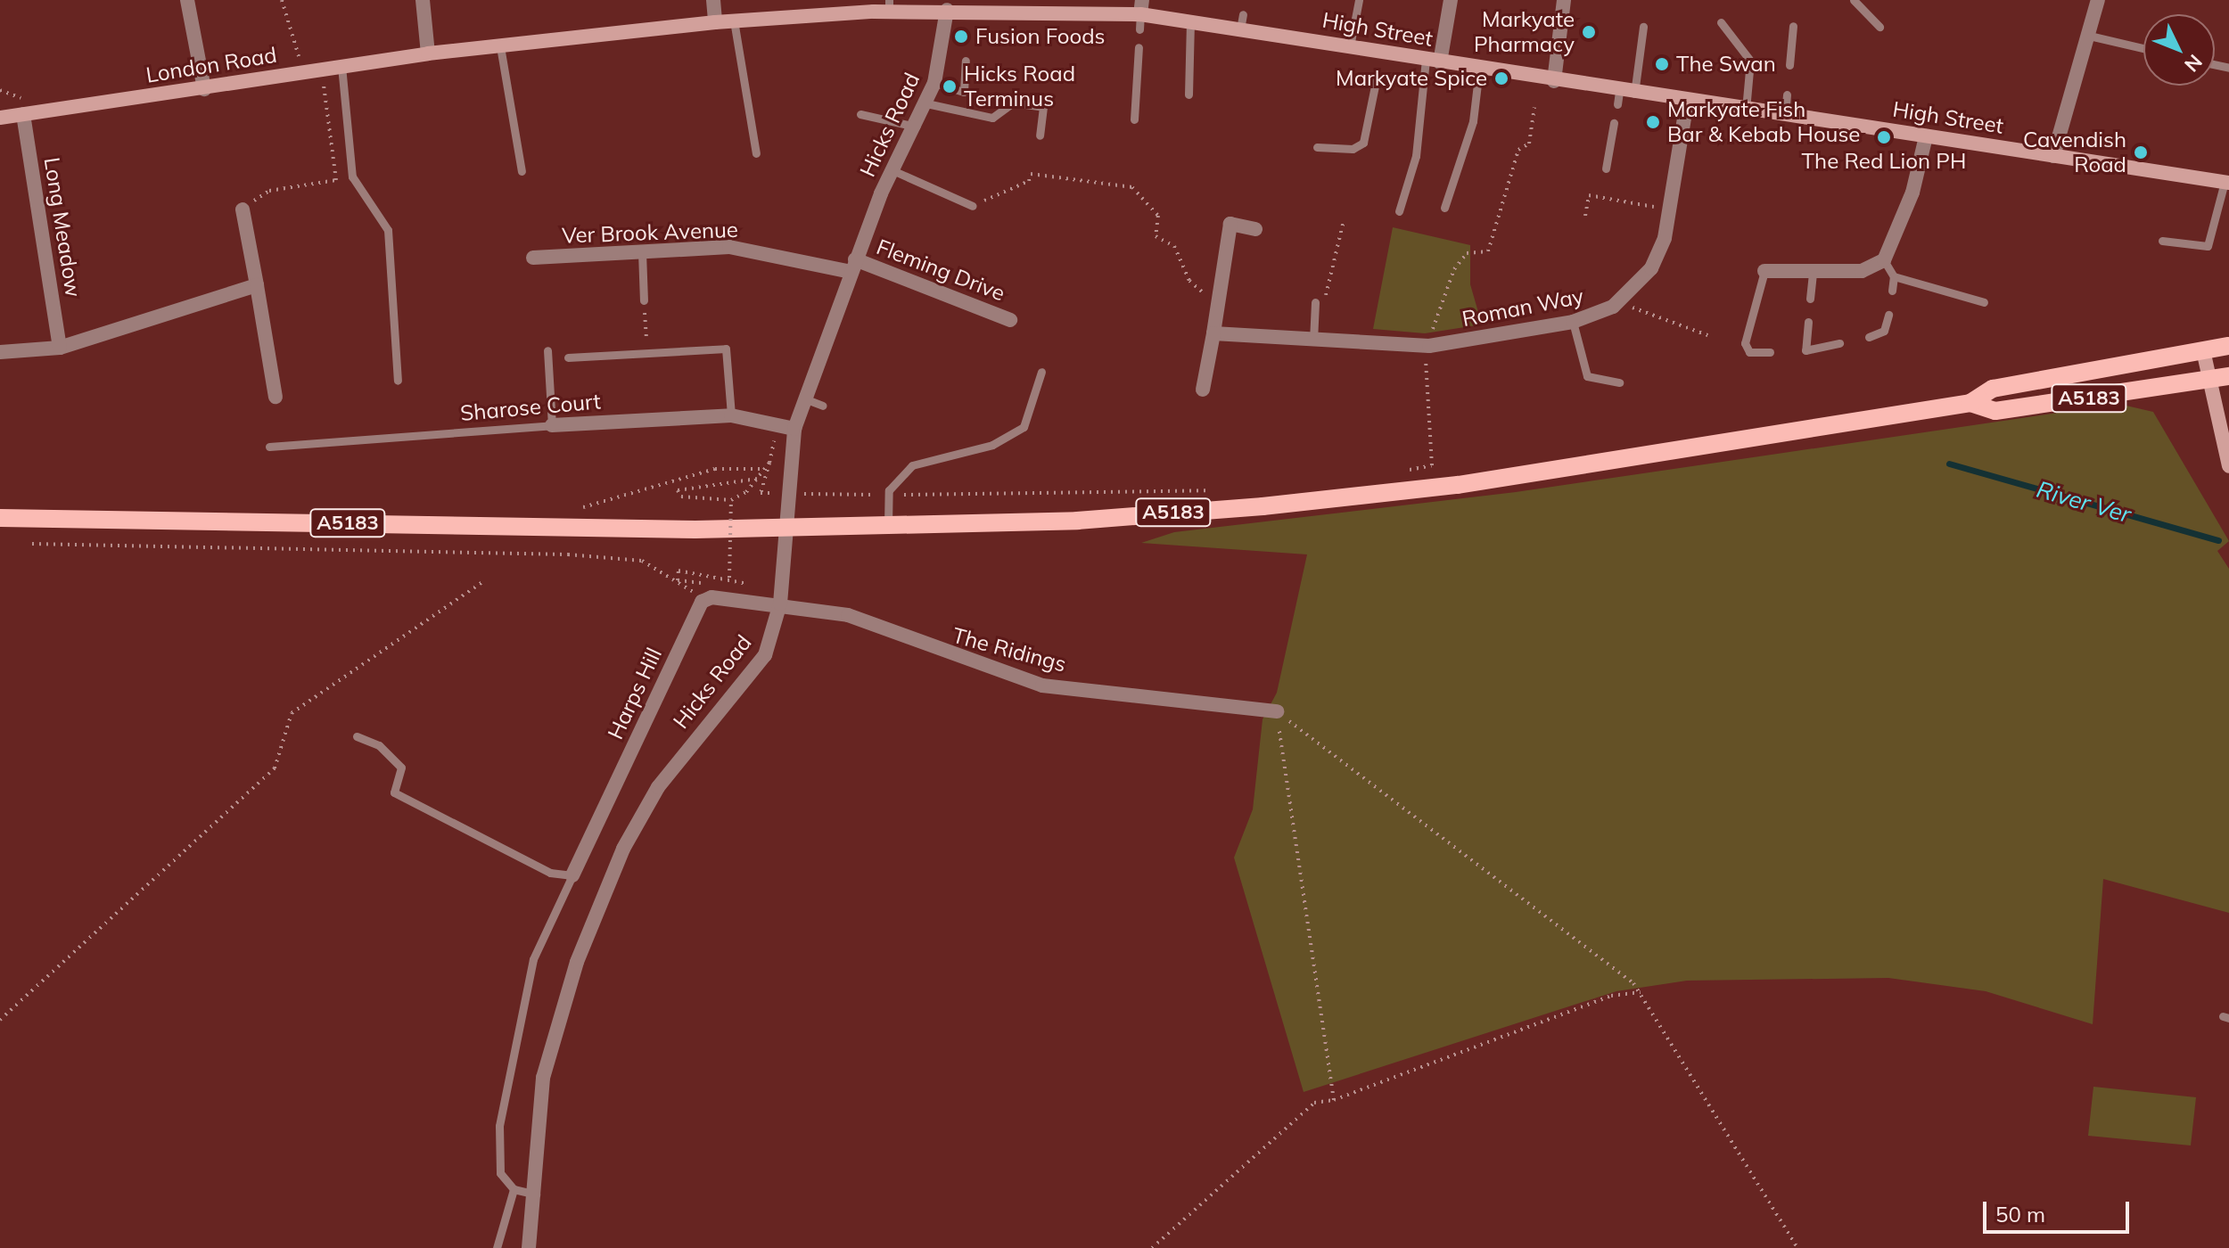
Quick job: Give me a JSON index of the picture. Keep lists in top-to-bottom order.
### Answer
{
  "streets": {
    "main road": ["A5183"],
    "street": [
      "High Street",
      "London Road",
      "Hicks Road",
      "Long Meadow",
      "Ver Brook Avenue",
      "Fleming Drive",
      "Roman Way",
      "Sharose Court",
      "The Ridings",
      "Harps Hill"
    ]
  },
  "crossings": [
    ["High Street", "London Road"],
    ["High Street", "Hicks Road"],
    ["High Street", "Roman Way"],
    ["London Road", "Long Meadow"],
    ["Hicks Road", "Ver Brook Avenue"],
    ["Hicks Road", "Fleming Drive"],
    ["Hicks Road", "A5183"],
    ["Hicks Road", "Sharose Court"],
    ["Hicks Road", "The Ridings"],
    ["Ver Brook Avenue", "Fleming Drive"]
  ],
  "water": ["River Ver"],
  "places": [
    "Markyate Pharmacy",
    "Fusion Foods",
    "The Swan",
    "Markyate Spice",
    "Hicks Road Terminus",
    "Markyate Fish Bar & Kebab House",
    "The Red Lion PH",
    "Cavendish Road"
  ],
  "scale_bar": "50 m",
  "north": "bottom right"
}
